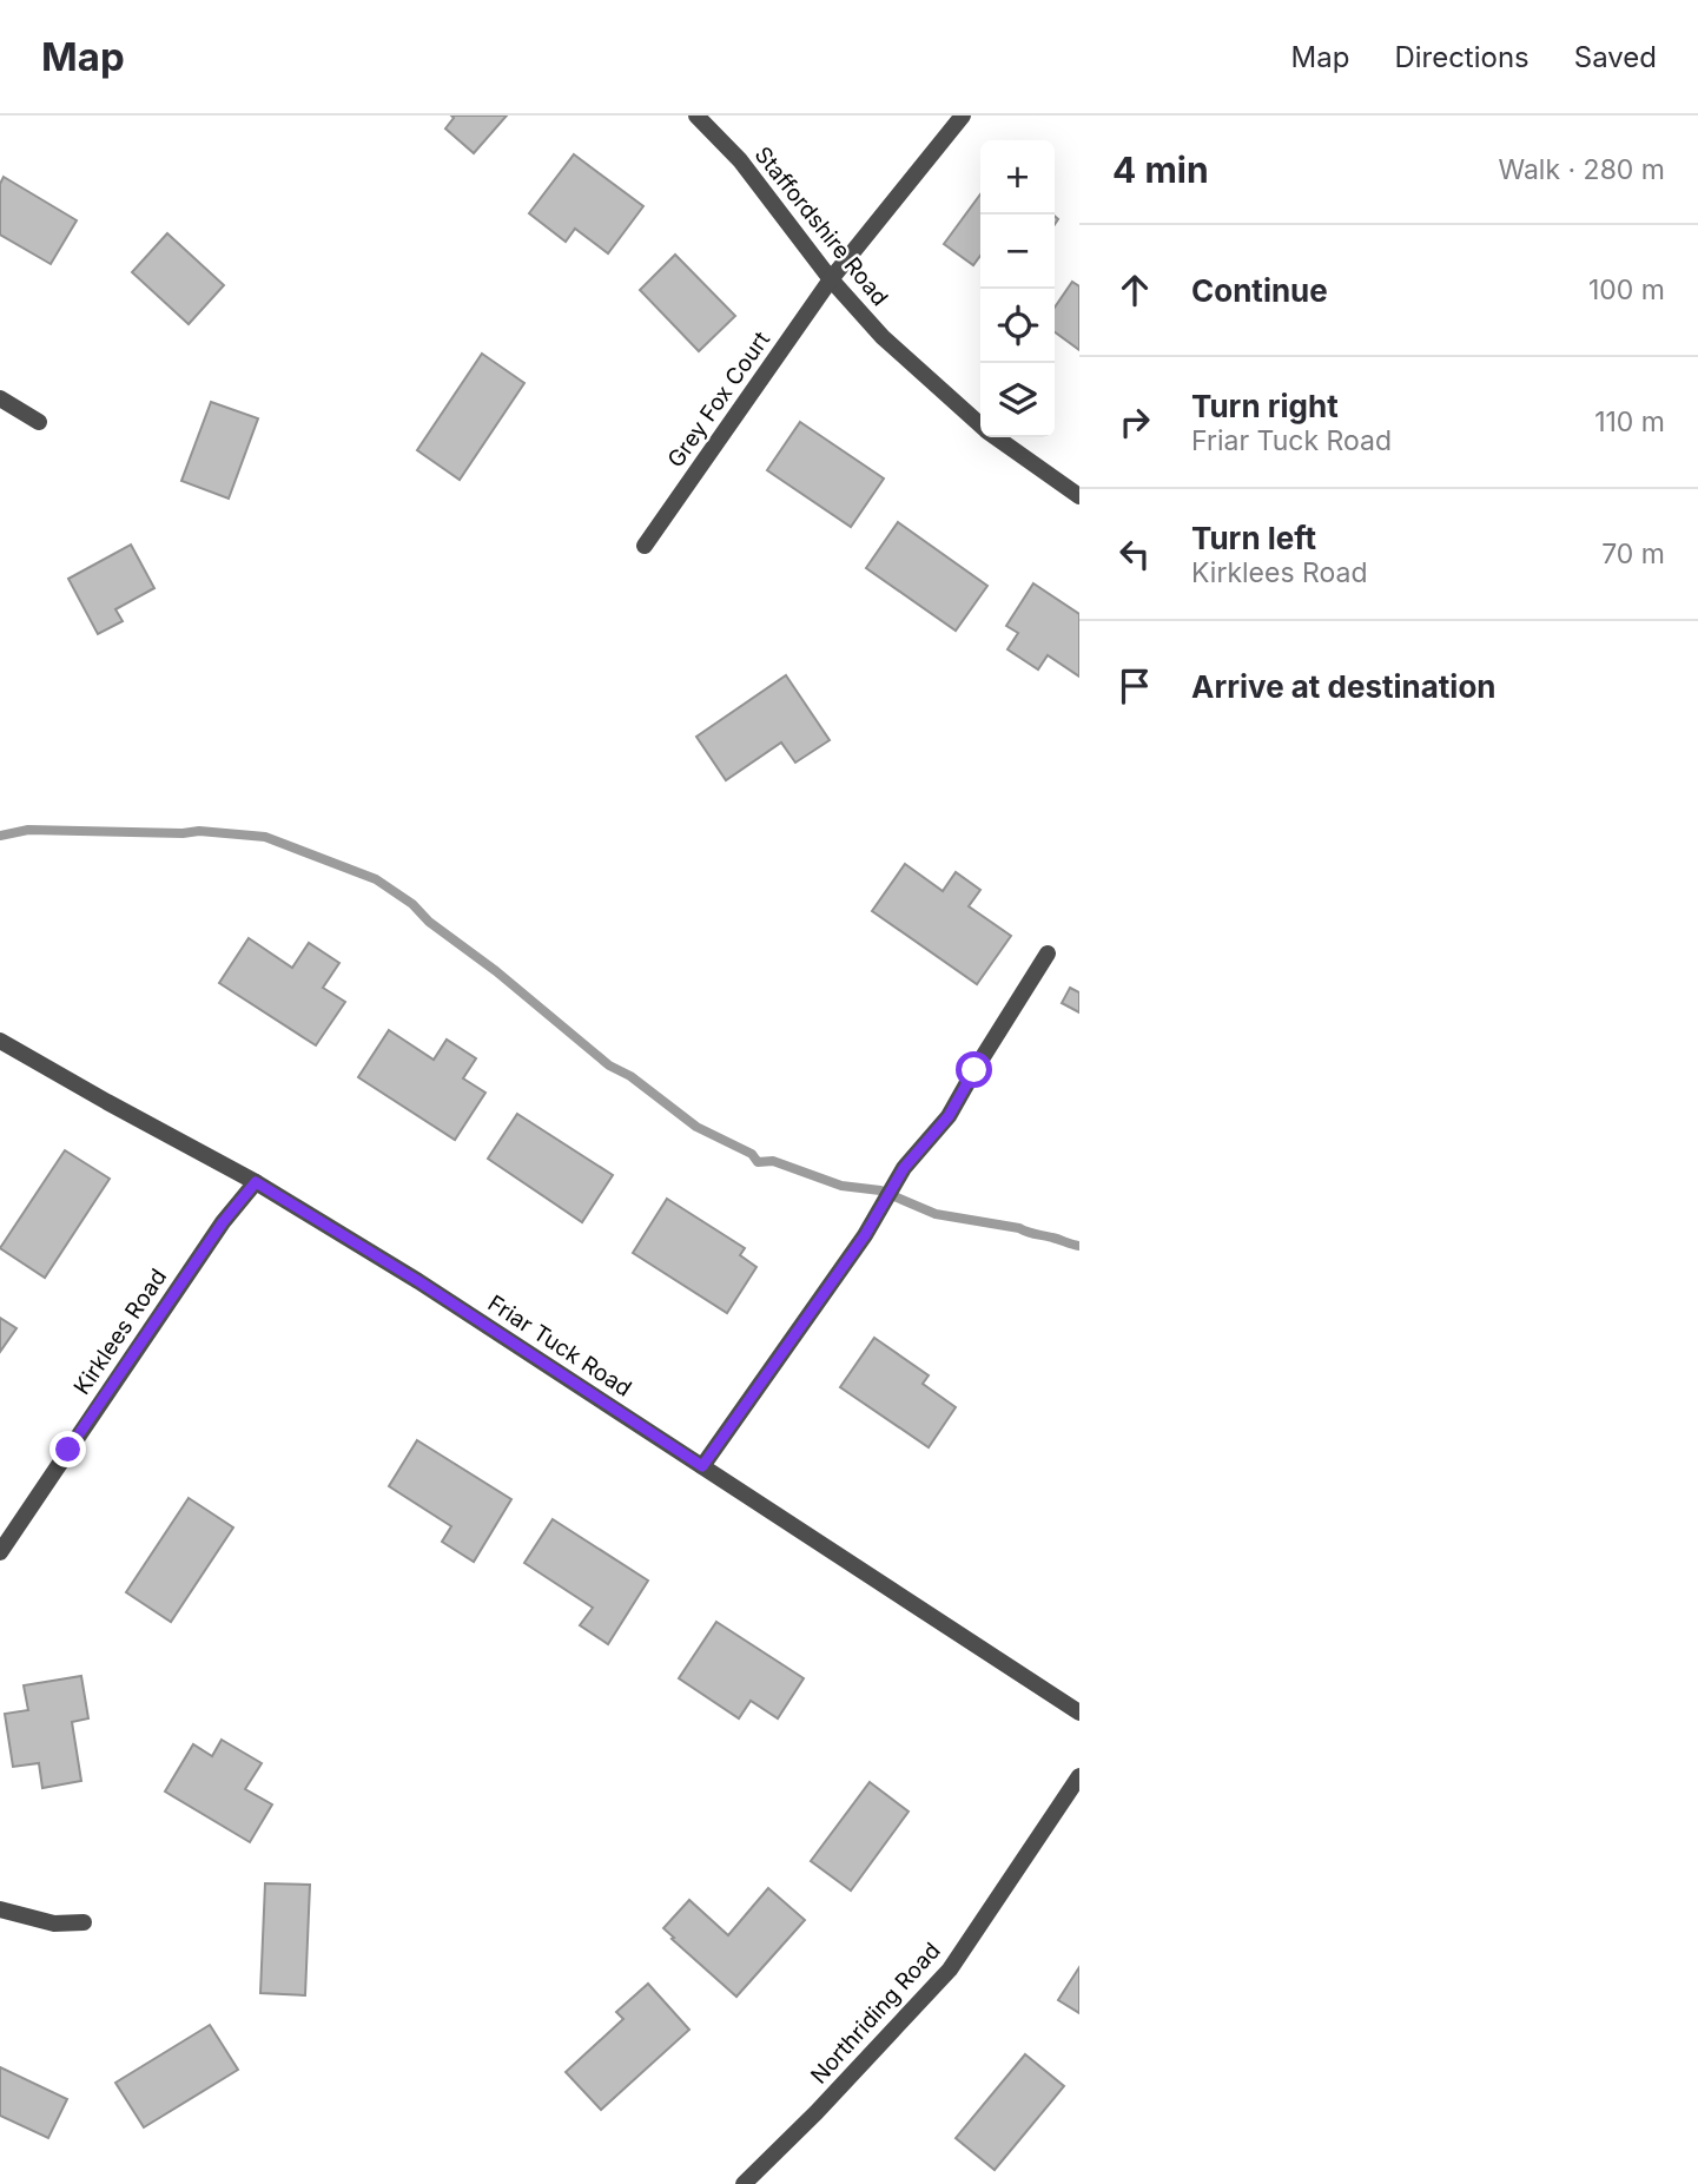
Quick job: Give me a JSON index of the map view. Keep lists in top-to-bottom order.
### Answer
{
  "streets": {
    "street": [
      "Staffordshire Road",
      "Grey Fox Court",
      "Kirklees Road",
      "Friar Tuck Road",
      "Northriding Road"
    ]
  },
  "crossings": [
    ["Staffordshire Road", "Grey Fox Court"],
    ["Kirklees Road", "Friar Tuck Road"]
  ],
  "page": {
    "header": "Map",
    "nav": ["Map", "Directions", "Saved"],
    "heading": ["4 min", "Walk · 280 m"],
    "map_buttons": ["+", "−"],
    "list": [
      ["Continue", "100 m"],
      ["Turn right", "Friar Tuck Road", "110 m"],
      ["Turn left", "Kirklees Road", "70 m"],
      "Arrive at destination"
    ]
  }
}
